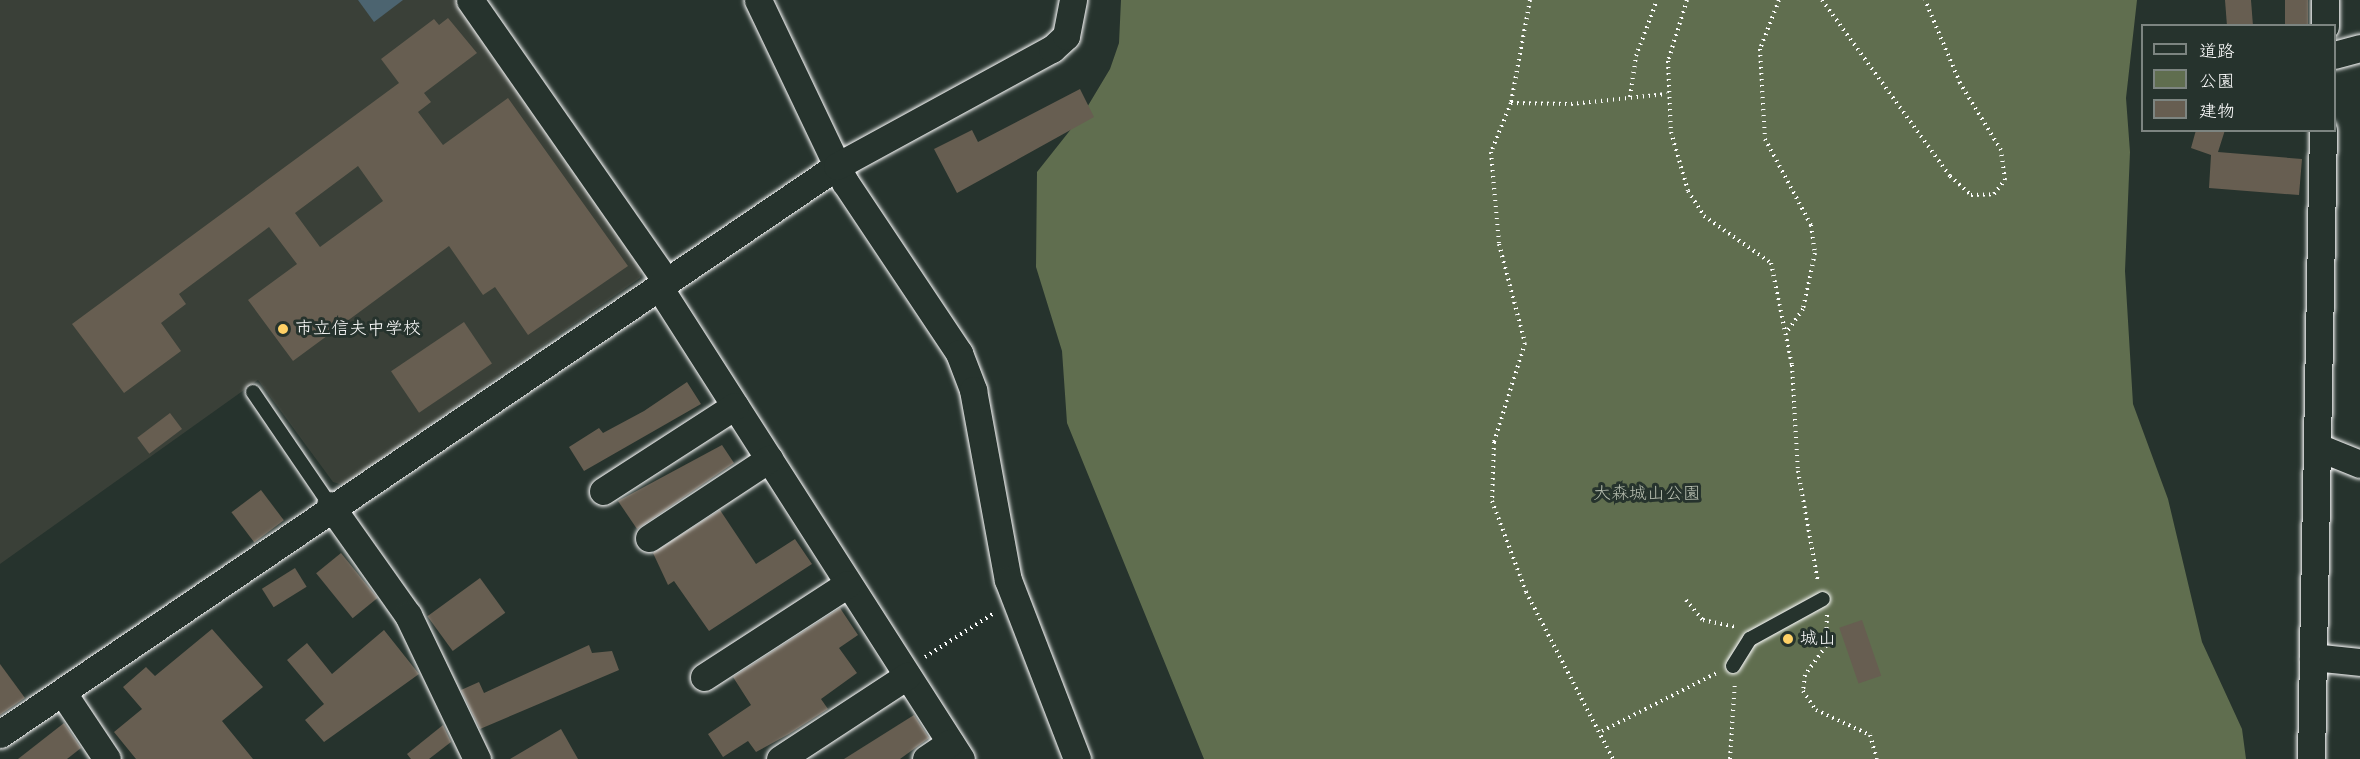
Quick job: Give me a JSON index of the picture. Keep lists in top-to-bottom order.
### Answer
{
  "parks": ["大森城山公園"],
  "places": ["市立信夫中学校", "城山"],
  "legend": ["道路", "公園", "建物"]
}
